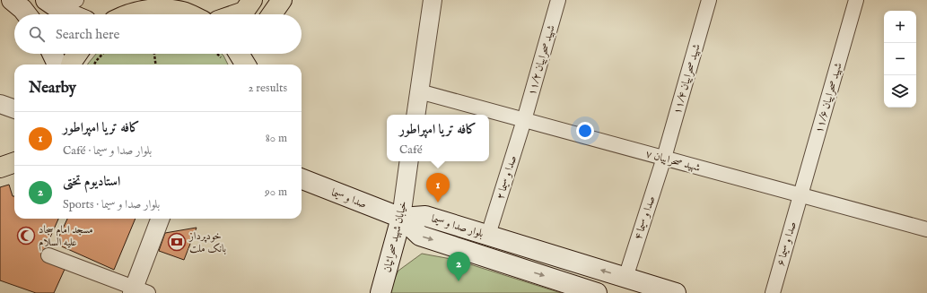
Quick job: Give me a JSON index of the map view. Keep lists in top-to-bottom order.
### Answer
{
  "streets": {
    "main road": ["صدا و سیما", "بلوار صدا و سیما", "خیابان شهید صحرائیان"],
    "street": [
      "شهید صحراییان ۱۱/۲",
      "شهید صحراییان ۱۱/۴",
      "شهید صحراییان ۱۱/۶",
      "شهید صحراییان ۷",
      "صدا و سیما ۲",
      "صدا و سیما ۴",
      "صدا و سیما ۶"
    ]
  },
  "crossings": [
    ["شهید صحراییان ۱۱/۲", "شهید صحراییان ۷"],
    ["شهید صحراییان ۱۱/۲", "صدا و سیما ۲"],
    ["شهید صحراییان ۱۱/۴", "شهید صحراییان ۷"],
    ["شهید صحراییان ۱۱/۴", "صدا و سیما ۴"],
    ["شهید صحراییان ۱۱/۶", "شهید صحراییان ۷"],
    ["شهید صحراییان ۱۱/۶", "صدا و سیما ۶"],
    ["شهید صحراییان ۷", "صدا و سیما ۲"],
    ["شهید صحراییان ۷", "صدا و سیما ۴"],
    ["شهید صحراییان ۷", "صدا و سیما ۶"],
    ["صدا و سیما ۲", "بلوار صدا و سیما"],
    ["صدا و سیما", "بلوار صدا و سیما"],
    ["صدا و سیما", "خیابان شهید صحرائیان"],
    ["صدا و سیما ۴", "بلوار صدا و سیما"],
    ["بلوار صدا و سیما", "خیابان شهید صحرائیان"]
  ],
  "places": {
    "mosque": ["مسجد امام سجاد علیه السلام"],
    "bank": ["خودپرداز بانک ملت"]
  },
  "page": {
    "map_buttons": ["+", "−"],
    "search": "Search here",
    "heading": ["Nearby", "2 results"],
    "list": [
      {
        "mark": "1",
        "name": "کافه تریا امپراطور",
        "note": "Café · بلوار صدا و سیما",
        "value": "80 m"
      },
      {
        "mark": "2",
        "name": "استادیوم تختی",
        "note": "Sports · بلوار صدا و سیما",
        "value": "90 m"
      }
    ],
    "popup": ["کافه تریا امپراطور", "Café"],
    "pins": ["1", "2"]
  }
}
